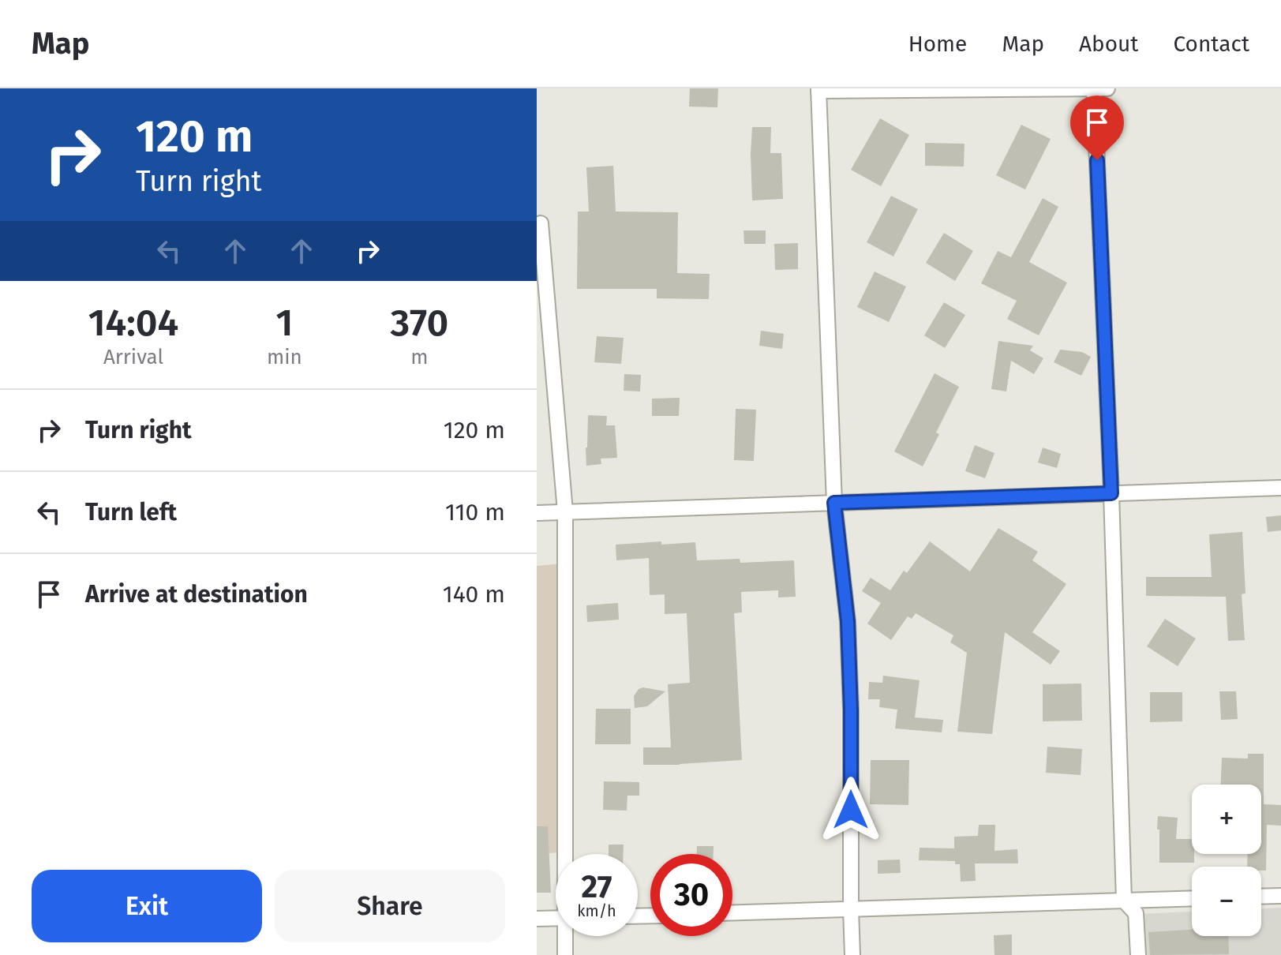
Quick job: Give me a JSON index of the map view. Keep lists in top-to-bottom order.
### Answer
{
  "page": {
    "header": "Map",
    "nav": [
      "Home",
      "Map",
      "About",
      "Contact"
    ],
    "turn": ["120 m", "Turn right"],
    "eta": [
      "14:04",
      "Arrival",
      "1",
      "min",
      "370",
      "m"
    ],
    "list": [
      {
        "name": "Turn right",
        "value": "120 m"
      },
      {
        "name": "Turn left",
        "value": "110 m"
      },
      {
        "name": "Arrive at destination",
        "value": "140 m"
      }
    ],
    "map_buttons": ["+", "−"],
    "speed": "27 km/h",
    "limit": "30",
    "buttons": ["Exit", "Share"]
  }
}
